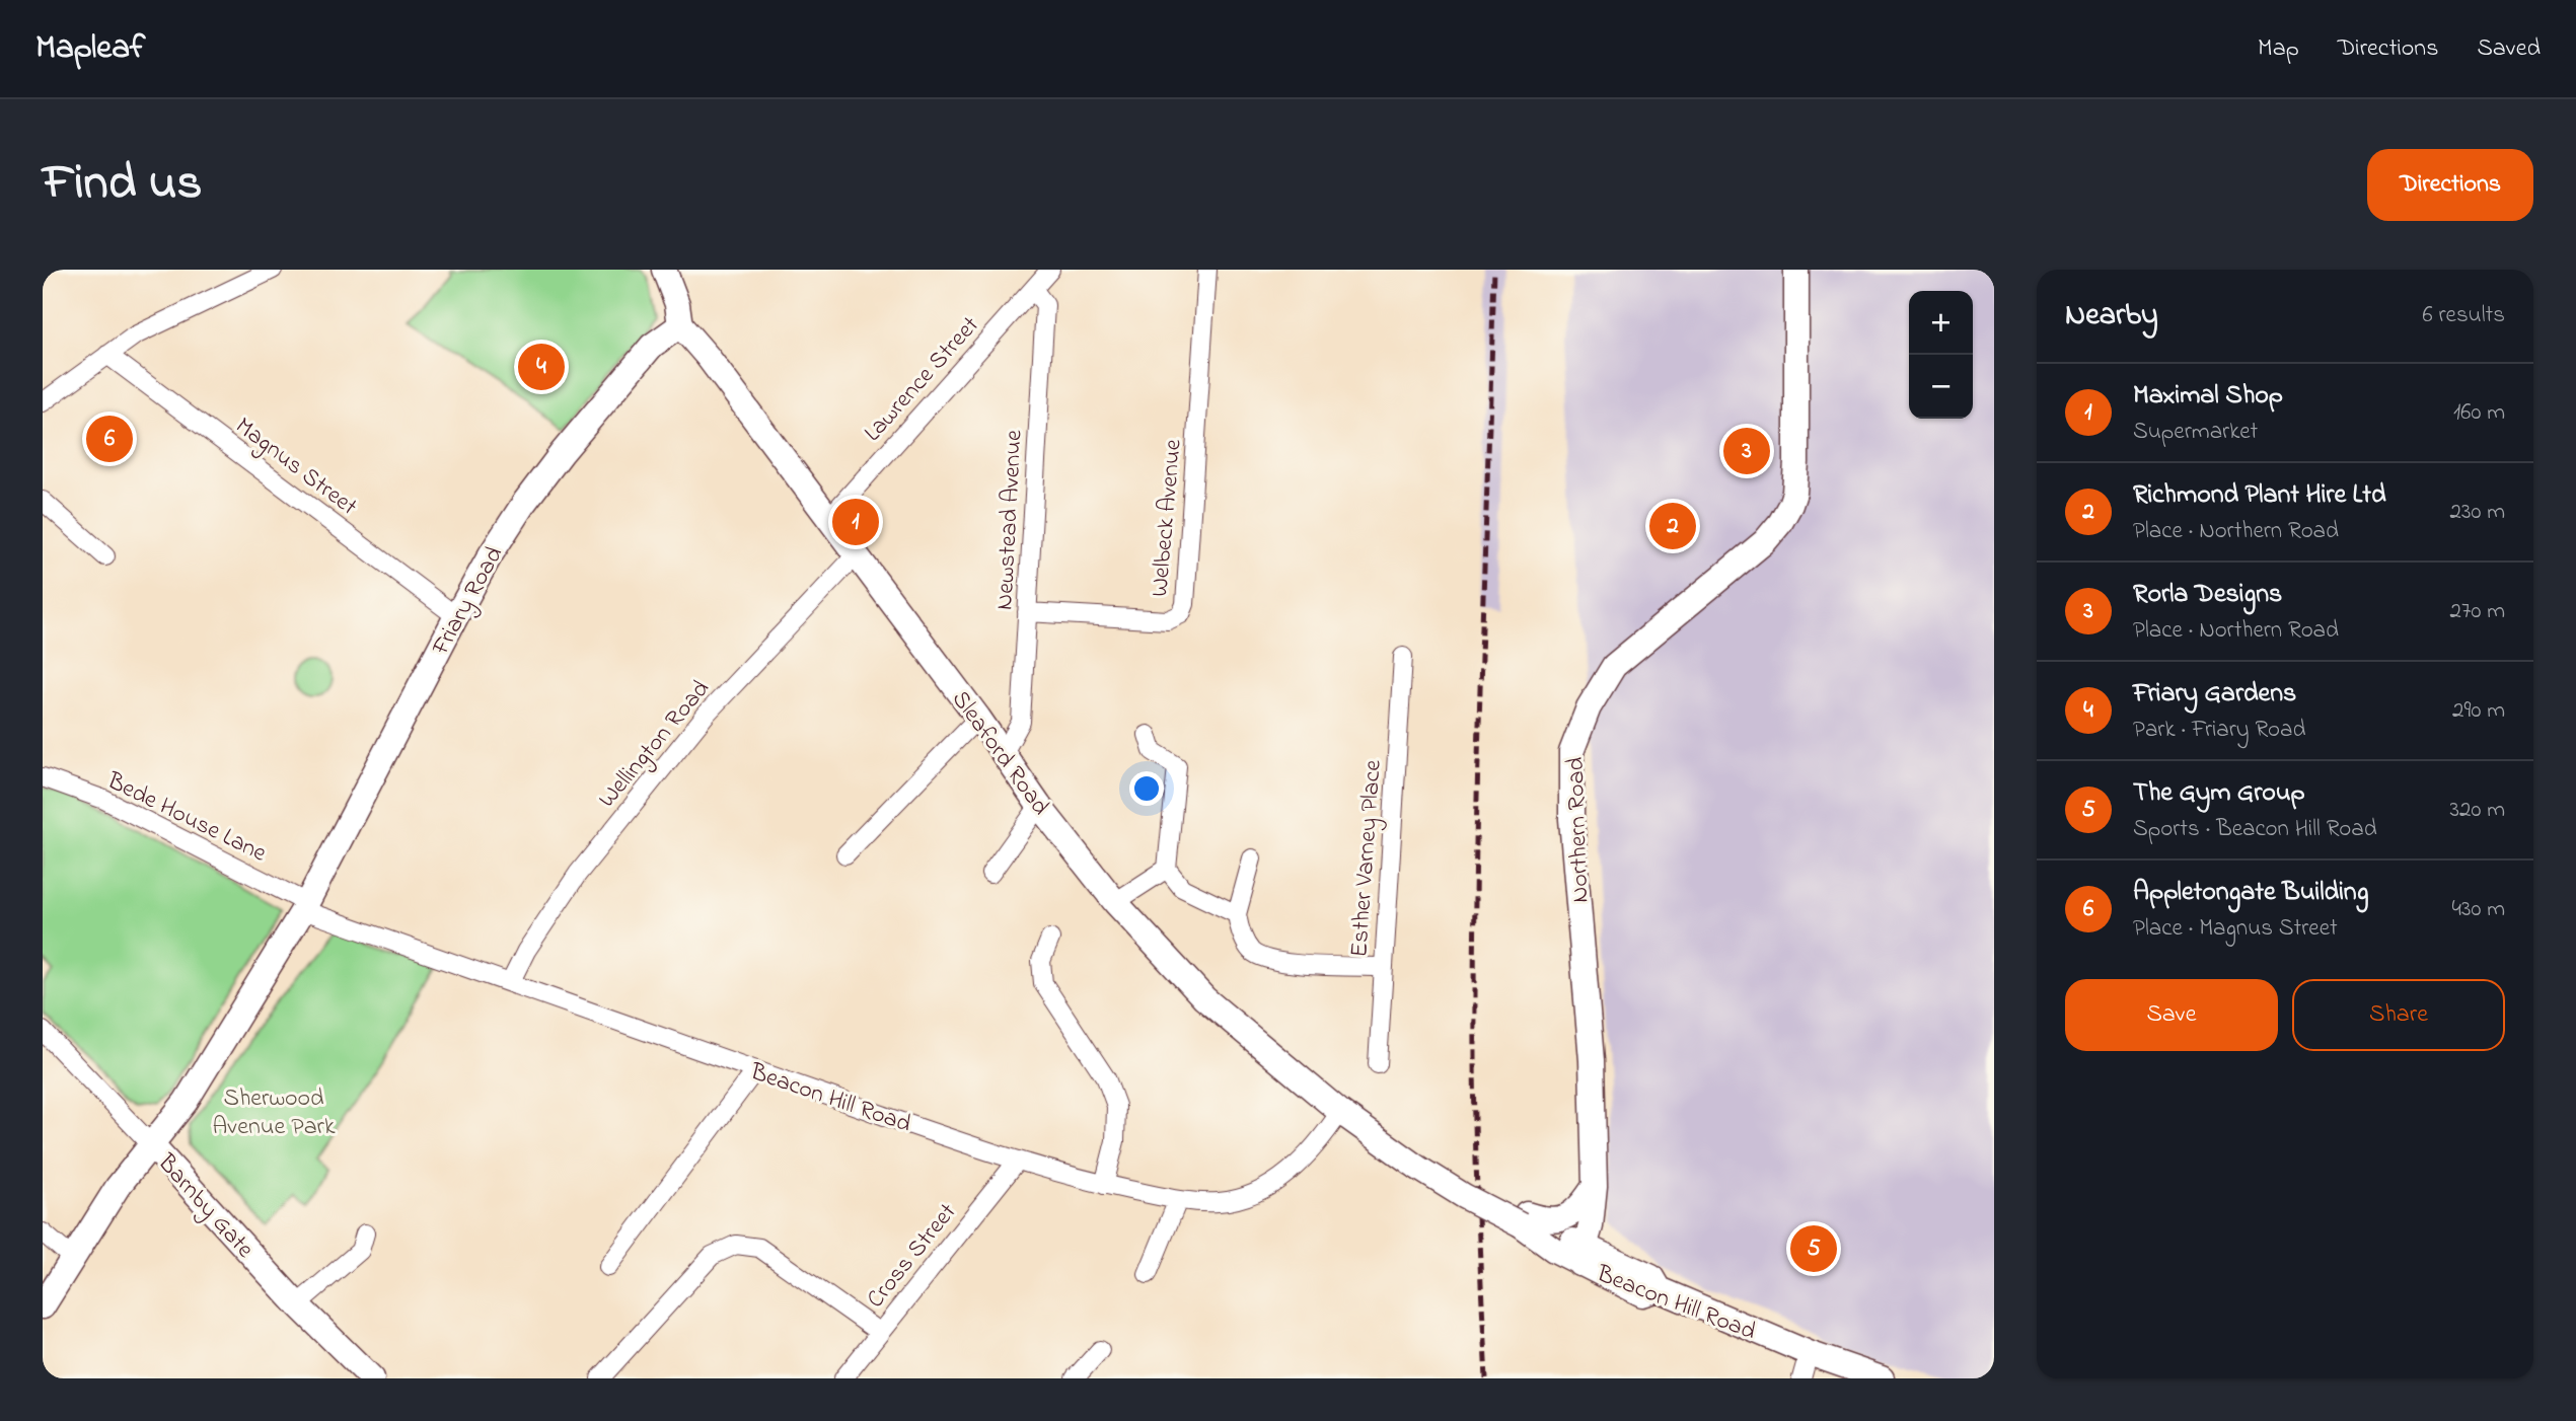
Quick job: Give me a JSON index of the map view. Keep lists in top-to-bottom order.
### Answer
{
  "streets": {
    "street": [
      "Lawrence Street",
      "Magnus Street",
      "Welbeck Avenue",
      "Newstead Avenue",
      "Friary Road",
      "Wellington Road",
      "Sleaford Road",
      "Bede House Lane",
      "Northern Road",
      "Esther Varney Place",
      "Beacon Hill Road",
      "Barnby Gate",
      "Cross Street"
    ]
  },
  "crossings": [
    ["Lawrence Street", "Newstead Avenue"],
    ["Lawrence Street", "Sleaford Road"],
    ["Magnus Street", "Friary Road"],
    ["Welbeck Avenue", "Newstead Avenue"],
    ["Newstead Avenue", "Sleaford Road"],
    ["Friary Road", "Sleaford Road"],
    ["Friary Road", "Bede House Lane"],
    ["Friary Road", "Beacon Hill Road"],
    ["Friary Road", "Barnby Gate"],
    ["Wellington Road", "Sleaford Road"],
    ["Wellington Road", "Beacon Hill Road"],
    ["Sleaford Road", "Beacon Hill Road"],
    ["Bede House Lane", "Beacon Hill Road"],
    ["Northern Road", "Beacon Hill Road"],
    ["Beacon Hill Road", "Cross Street"]
  ],
  "parks": ["Sherwood Avenue Park"],
  "page": {
    "header": "Mapleaf",
    "nav": ["Map", "Directions", "Saved"],
    "title": "Find us",
    "buttons": [
      "Directions",
      ["Save", "Share"]
    ],
    "heading": ["Nearby", "6 results"],
    "map_buttons": ["+", "−"],
    "pins": [
      "4",
      "6",
      "3",
      "1",
      "2",
      "5"
    ],
    "list": [
      {
        "mark": "1",
        "name": "Maximal Shop",
        "note": "Supermarket",
        "value": "160 m"
      },
      {
        "mark": "2",
        "name": "Richmond Plant Hire Ltd",
        "note": "Place · Northern Road",
        "value": "230 m"
      },
      {
        "mark": "3",
        "name": "Rorla Designs",
        "note": "Place · Northern Road",
        "value": "270 m"
      },
      {
        "mark": "4",
        "name": "Friary Gardens",
        "note": "Park · Friary Road",
        "value": "290 m"
      },
      {
        "mark": "5",
        "name": "The Gym Group",
        "note": "Sports · Beacon Hill Road",
        "value": "320 m"
      },
      {
        "mark": "6",
        "name": "Appletongate Building",
        "note": "Place · Magnus Street",
        "value": "430 m"
      }
    ]
  }
}
